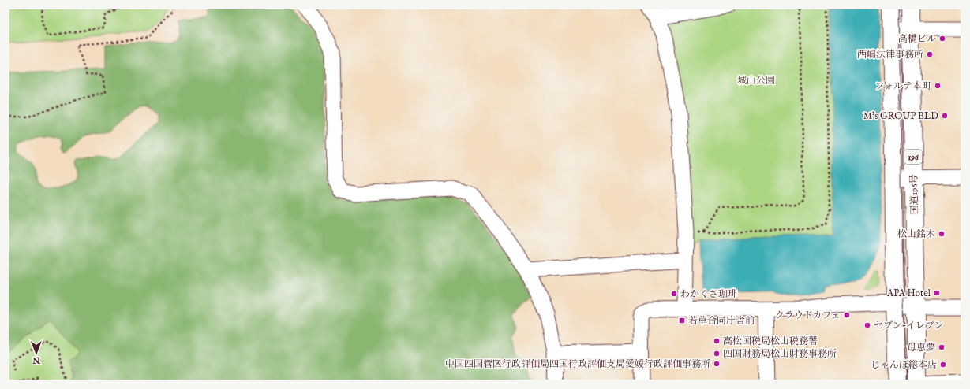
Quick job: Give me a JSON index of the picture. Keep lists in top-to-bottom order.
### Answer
{
  "streets": {
    "highway": ["196", "国道196号"]
  },
  "parks": ["城山公園"],
  "places": {
    "other": [
      "高橋ビル",
      "西嶋法律事務所",
      "フォルテ本町",
      "M's GROUP BLD",
      "松山銘木",
      "APA Hotel",
      "わかくさ珈琲",
      "クラウドカフェ",
      "セブン-イレブン",
      "高松国税局松山税務署",
      "母恵夢",
      "四国財務局松山財務事務所",
      "中国四国管区行政評価局四国行政評価支局愛媛行政評価事務所",
      "じゃんぼ総本店"
    ],
    "transit": ["若草合同庁舎前"]
  },
  "north": "bottom"
}
